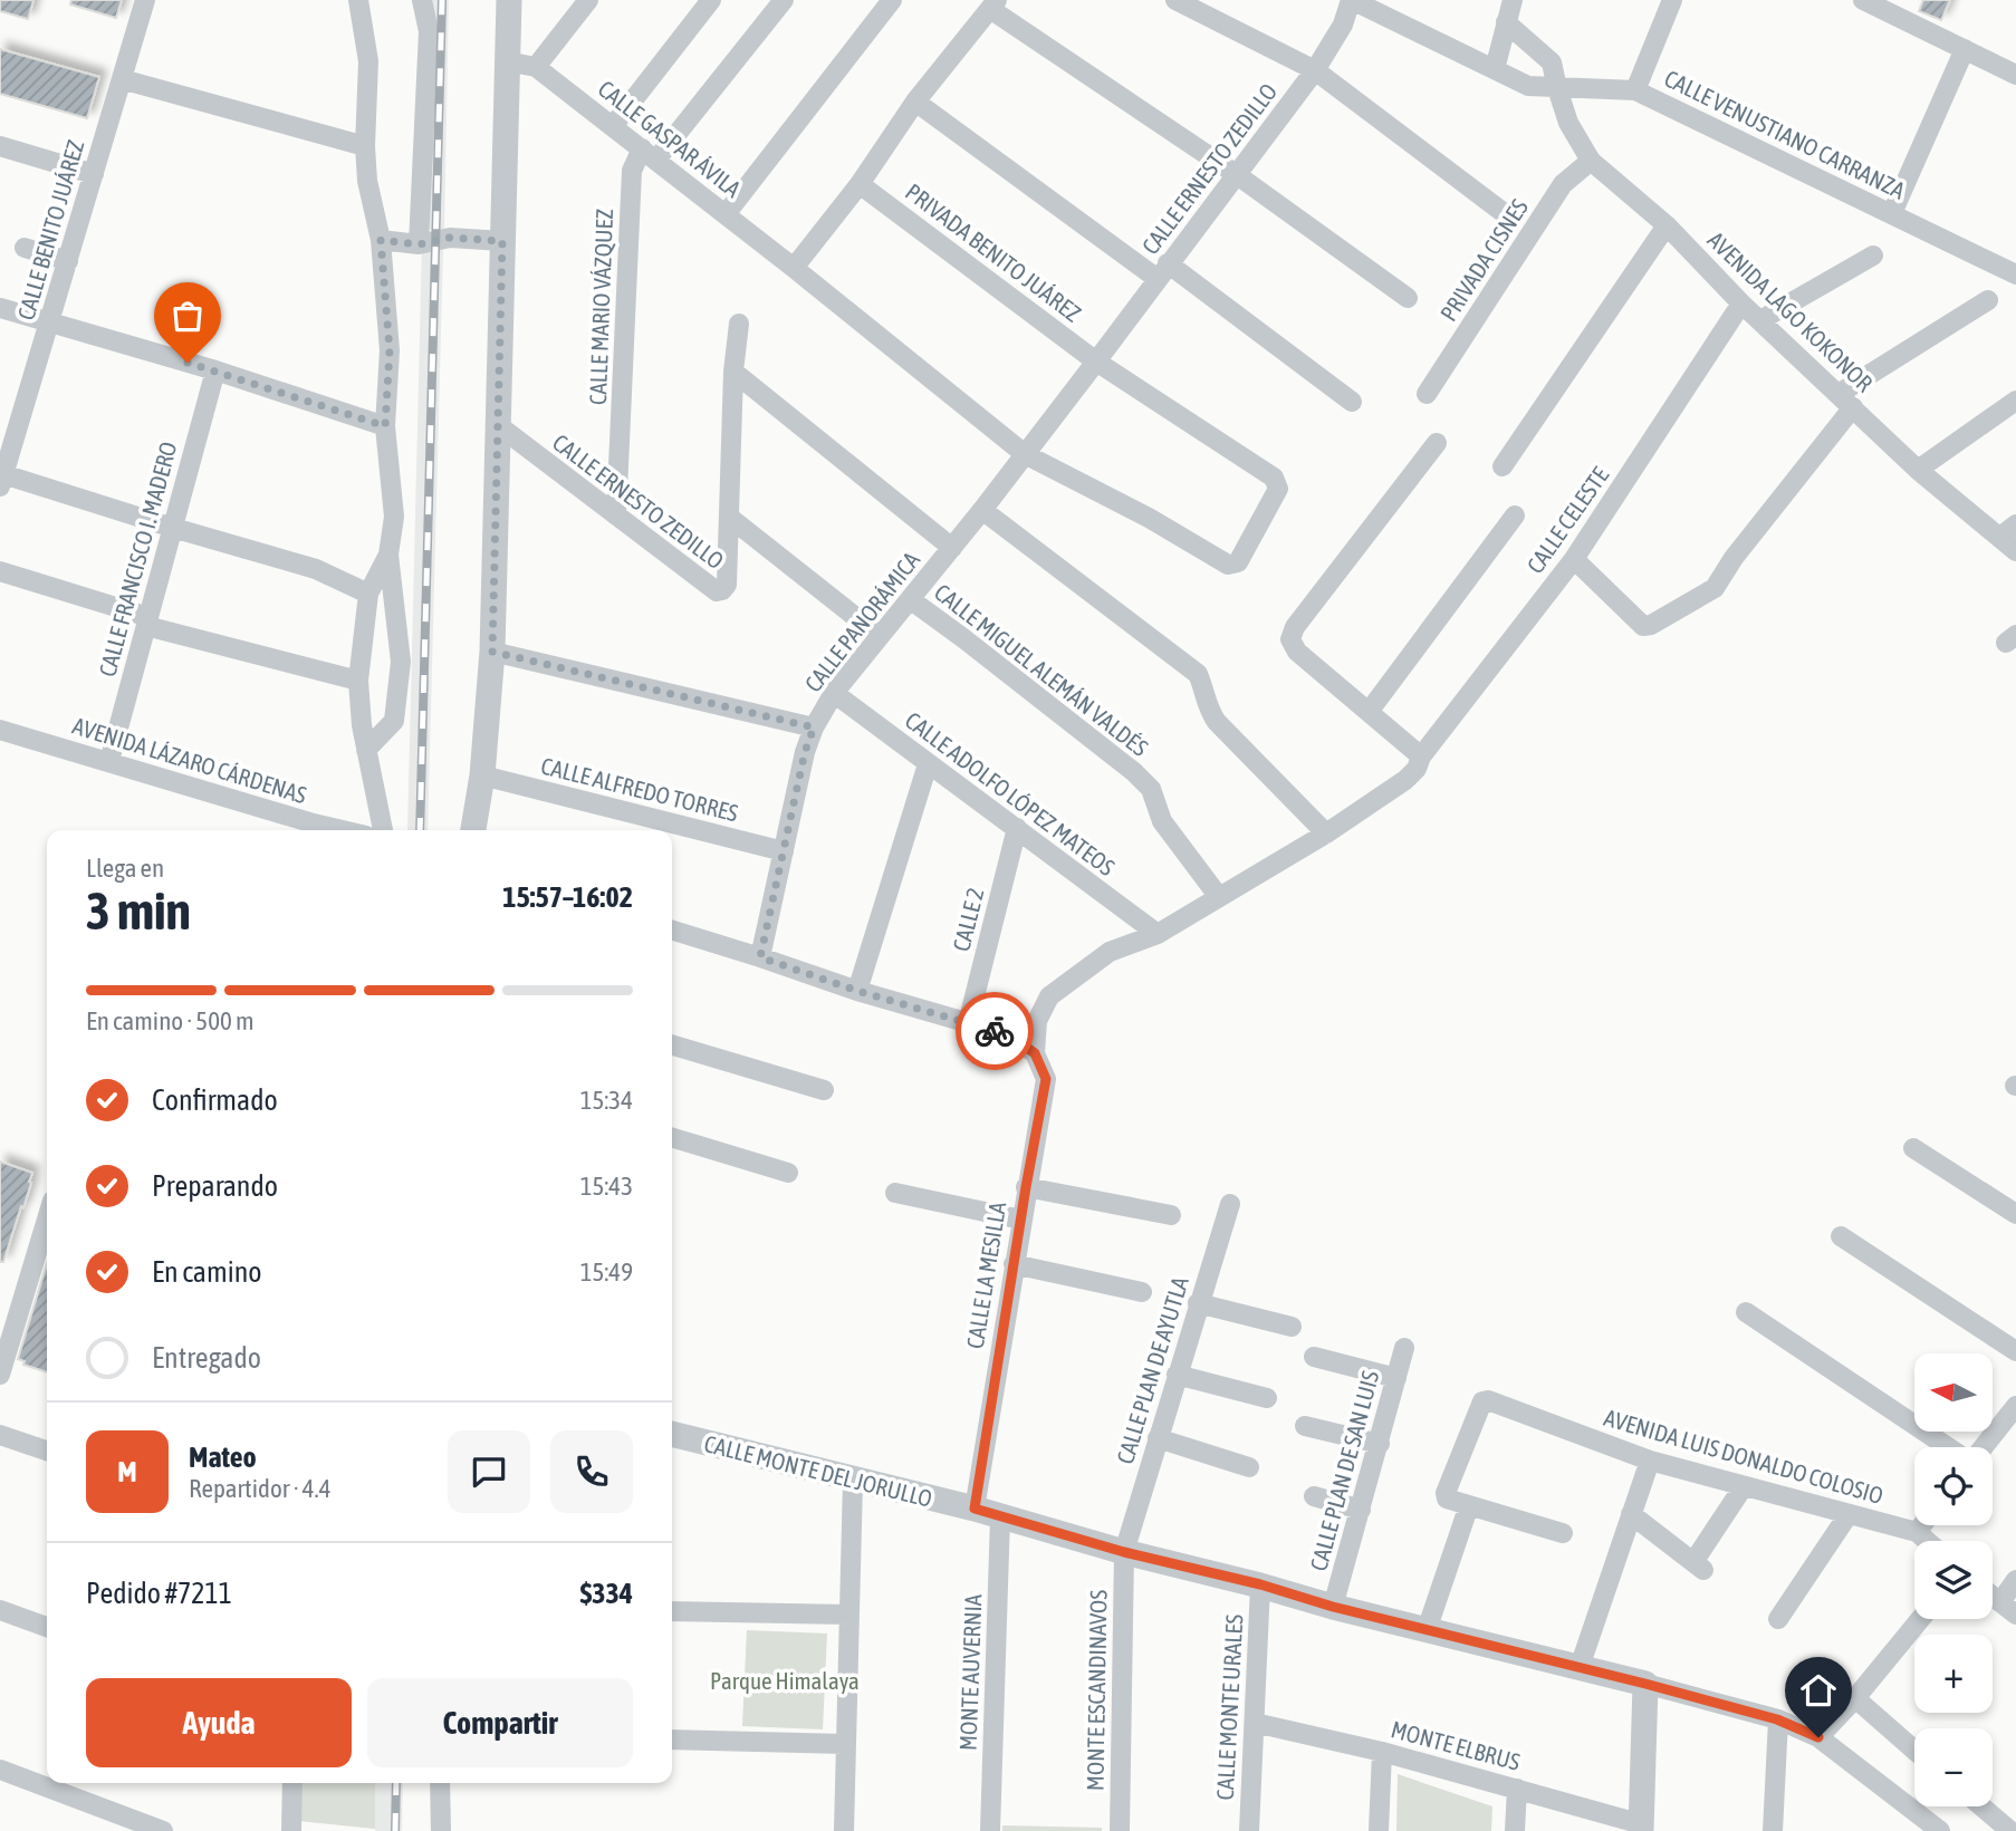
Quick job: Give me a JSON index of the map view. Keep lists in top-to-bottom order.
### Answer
{
  "streets": {
    "street": [
      "CALLE VENUSTIANO CARRANZA",
      "CALLE GASPAR ÁVILA",
      "CALLE ERNESTO ZEDILLO",
      "CALLE BENITO JUÁREZ",
      "PRIVADA BENITO JUÁREZ",
      "PRIVADA CISNES",
      "CALLE MARIO VÁZQUEZ",
      "AVENIDA LAGO KOKONOR",
      "CALLE CELESTE",
      "CALLE FRANCISCO I. MADERO",
      "CALLE PANORÁMICA",
      "CALLE MIGUEL ALEMÁN VALDÉS",
      "AVENIDA LÁZARO CÁRDENAS",
      "CALLE ALFREDO TORRES",
      "CALLE ADOLFO LÓPEZ MATEOS",
      "CALLE 2",
      "CALLE LA MESILLA",
      "CALLE PLAN DE AYUTLA",
      "AVENIDA LUIS DONALDO COLOSIO",
      "CALLE MONTE DEL JORULLO",
      "CALLE PLAN DE SAN LUIS",
      "MONTE AUVERNIA",
      "MONTE ESCANDINAVOS",
      "CALLE MONTE URALES",
      "MONTE ELBRUS"
    ]
  },
  "crossings": [
    ["CALLE VENUSTIANO CARRANZA", "CALLE ERNESTO ZEDILLO"],
    ["CALLE VENUSTIANO CARRANZA", "AVENIDA LAGO KOKONOR"],
    ["CALLE GASPAR ÁVILA", "PRIVADA BENITO JUÁREZ"],
    ["CALLE GASPAR ÁVILA", "CALLE MARIO VÁZQUEZ"],
    ["CALLE GASPAR ÁVILA", "CALLE PANORÁMICA"],
    ["CALLE ERNESTO ZEDILLO", "PRIVADA BENITO JUÁREZ"],
    ["CALLE ERNESTO ZEDILLO", "CALLE MARIO VÁZQUEZ"],
    ["CALLE ERNESTO ZEDILLO", "CALLE PANORÁMICA"],
    ["PRIVADA BENITO JUÁREZ", "CALLE PANORÁMICA"],
    ["PRIVADA CISNES", "AVENIDA LAGO KOKONOR"],
    ["AVENIDA LAGO KOKONOR", "CALLE CELESTE"],
    ["CALLE CELESTE", "CALLE MIGUEL ALEMÁN VALDÉS"],
    ["CALLE CELESTE", "CALLE ADOLFO LÓPEZ MATEOS"],
    ["CALLE CELESTE", "CALLE LA MESILLA"],
    ["CALLE FRANCISCO I. MADERO", "AVENIDA LÁZARO CÁRDENAS"],
    ["CALLE PANORÁMICA", "CALLE MIGUEL ALEMÁN VALDÉS"],
    ["CALLE PANORÁMICA", "CALLE ALFREDO TORRES"],
    ["CALLE PANORÁMICA", "CALLE ADOLFO LÓPEZ MATEOS"],
    ["CALLE ADOLFO LÓPEZ MATEOS", "CALLE 2"],
    ["CALLE LA MESILLA", "CALLE MONTE DEL JORULLO"],
    ["CALLE PLAN DE AYUTLA", "CALLE MONTE DEL JORULLO"],
    ["CALLE PLAN DE AYUTLA", "MONTE ESCANDINAVOS"],
    ["CALLE MONTE DEL JORULLO", "CALLE PLAN DE SAN LUIS"],
    ["CALLE MONTE DEL JORULLO", "MONTE AUVERNIA"],
    ["CALLE MONTE DEL JORULLO", "MONTE ESCANDINAVOS"],
    ["CALLE MONTE DEL JORULLO", "CALLE MONTE URALES"],
    ["CALLE MONTE URALES", "MONTE ELBRUS"]
  ],
  "parks": ["Parque Himalaya"],
  "north": "left",
  "page": {
    "heading": ["3 min", "Llega en", "15:57–16:02"],
    "panel": [
      "Mateo",
      "Repartidor · 4.4",
      "Pedido #7211",
      "$334"
    ],
    "bar": "En camino · 500 m",
    "list": [
      ["Confirmado", "15:34"],
      ["Preparando", "15:43"],
      ["En camino", "15:49"],
      "Entregado"
    ],
    "map_buttons": ["+", "−"],
    "round": "M",
    "buttons": ["Ayuda", "Compartir"]
  }
}
